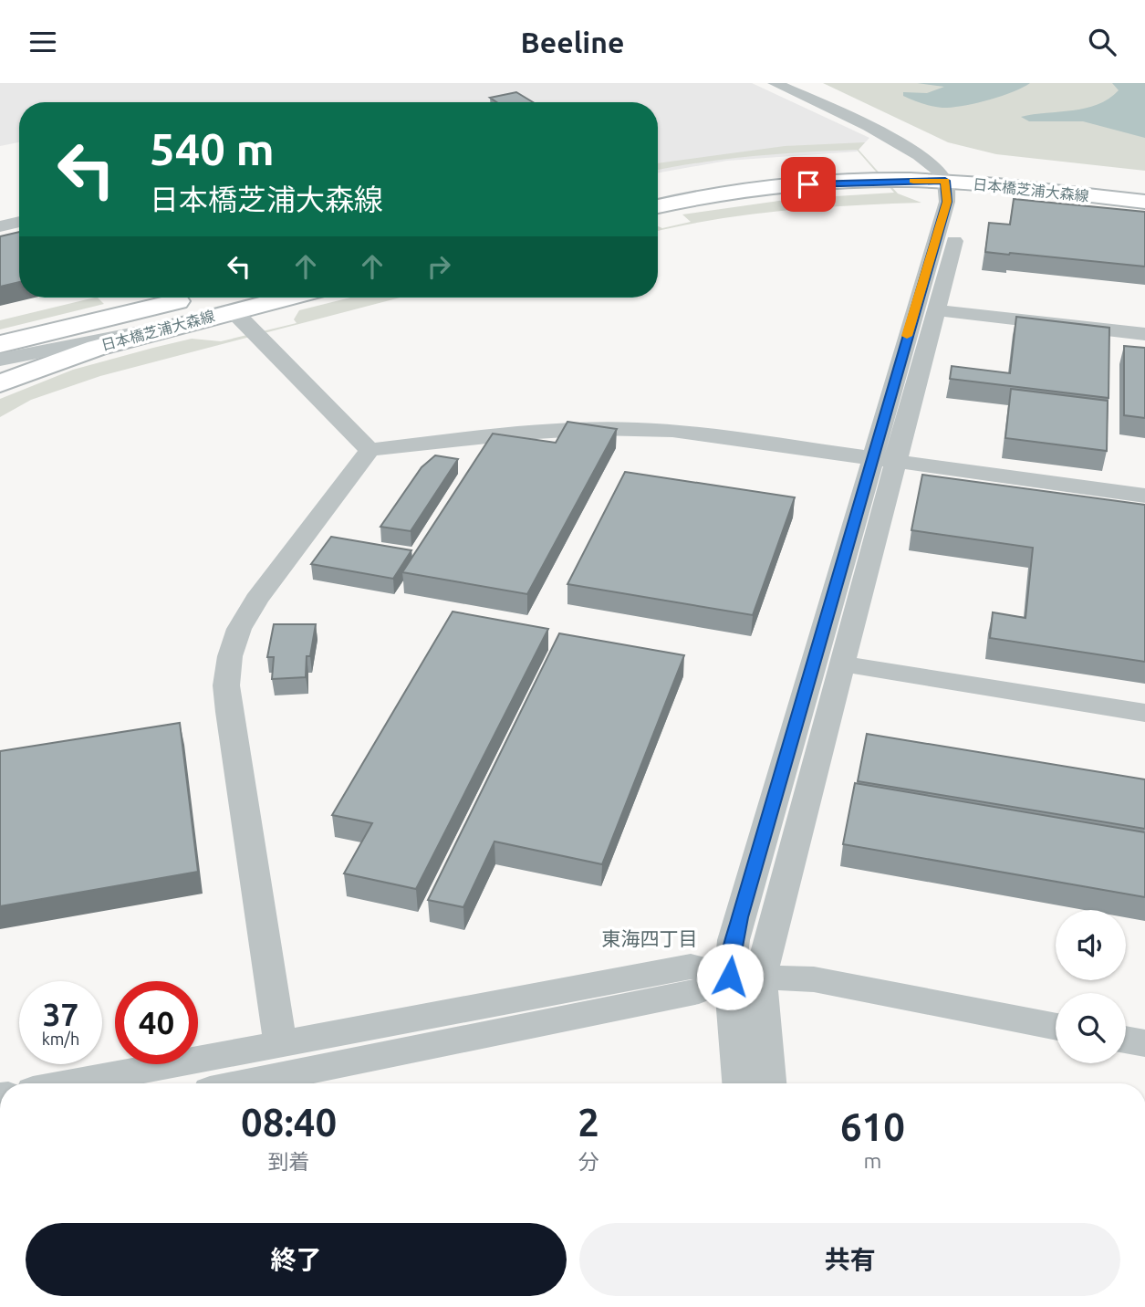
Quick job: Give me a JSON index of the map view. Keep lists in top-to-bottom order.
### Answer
{
  "streets": {
    "main road": ["日本橋芝浦大森線"]
  },
  "districts": ["東海四丁目"],
  "page": {
    "header": "Beeline",
    "turn": ["540 m", "日本橋芝浦大森線"],
    "speed": "37 km/h",
    "limit": "40",
    "eta": [
      "08:40",
      "到着",
      "2",
      "分",
      "610",
      "m"
    ],
    "buttons": ["終了", "共有"]
  }
}
